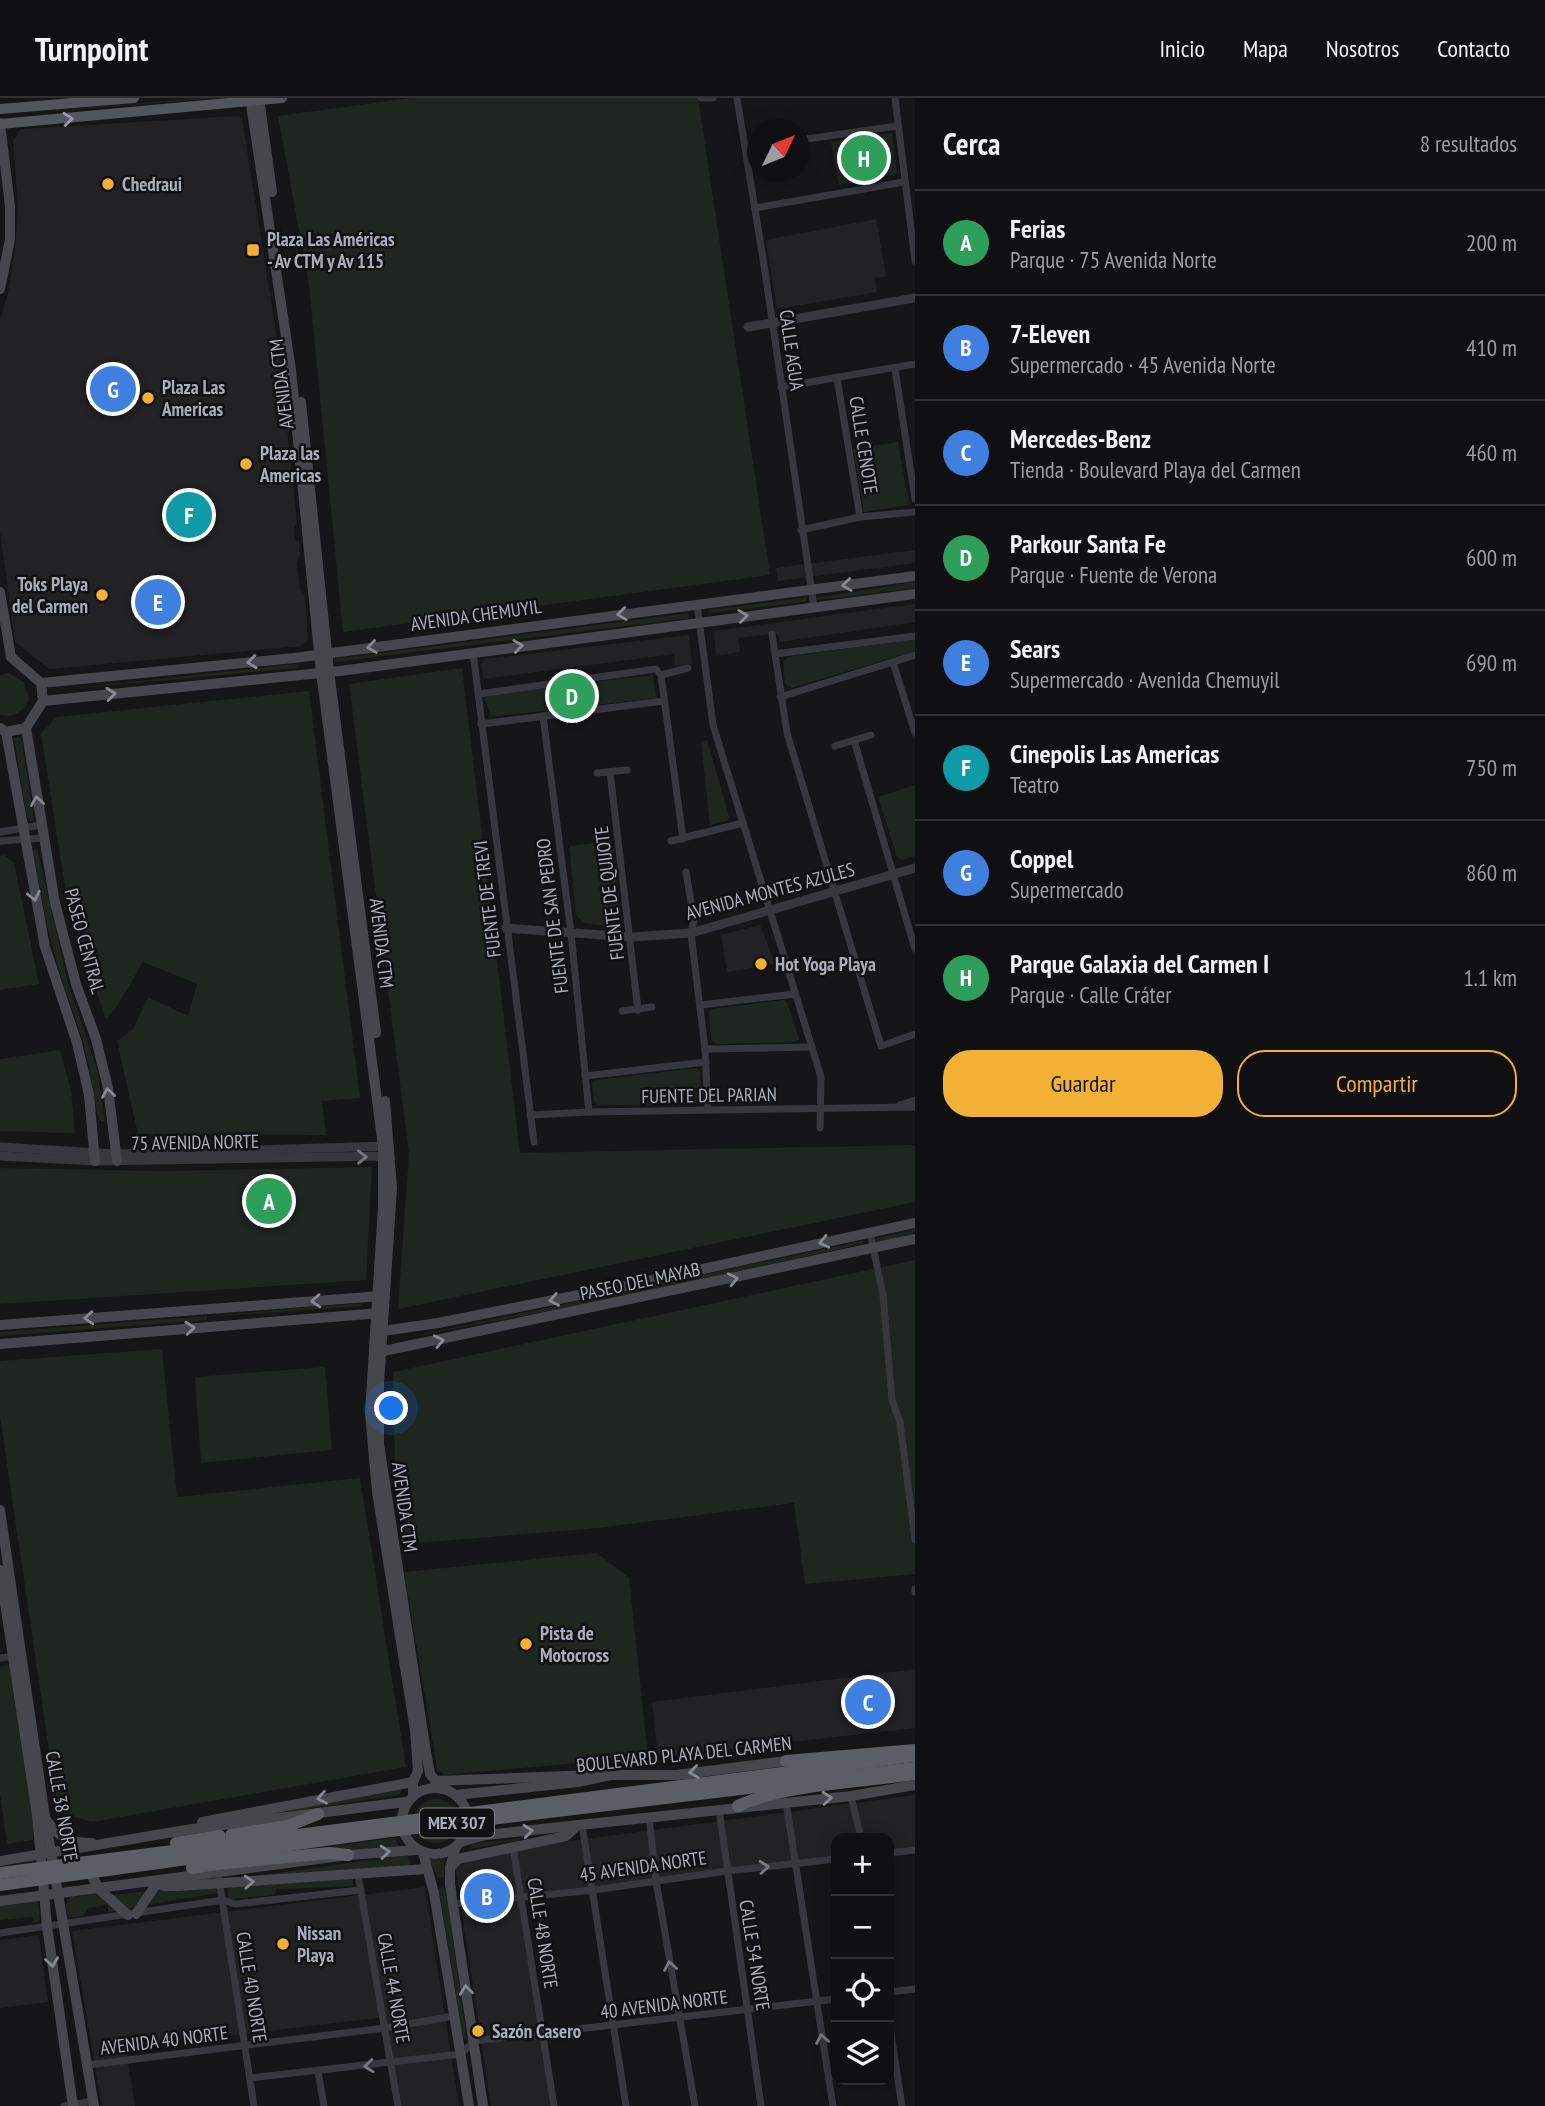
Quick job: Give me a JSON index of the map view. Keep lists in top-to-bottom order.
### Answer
{
  "streets": {
    "highway": ["MEX 307"],
    "main road": [
      "AVENIDA CTM",
      "AVENIDA CHEMUYIL",
      "PASEO CENTRAL",
      "PASEO DEL MAYAB",
      "BOULEVARD PLAYA DEL CARMEN",
      "CALLE 38 NORTE"
    ],
    "street": [
      "CALLE AGUA",
      "CALLE CENOTE",
      "AVENIDA MONTES AZULES",
      "FUENTE DE QUIJOTE",
      "FUENTE DE TREVI",
      "FUENTE DE SAN PEDRO",
      "FUENTE DEL PARIAN",
      "75 AVENIDA NORTE",
      "45 AVENIDA NORTE",
      "CALLE 48 NORTE",
      "CALLE 54 NORTE",
      "CALLE 40 NORTE",
      "CALLE 44 NORTE",
      "40 AVENIDA NORTE",
      "AVENIDA 40 NORTE"
    ]
  },
  "crossings": [
    ["CALLE AGUA", "AVENIDA CHEMUYIL"],
    ["AVENIDA CTM", "AVENIDA CHEMUYIL"],
    ["AVENIDA CTM", "75 AVENIDA NORTE"],
    ["AVENIDA CTM", "PASEO DEL MAYAB"],
    ["AVENIDA CTM", "BOULEVARD PLAYA DEL CARMEN"],
    ["AVENIDA CHEMUYIL", "FUENTE DE TREVI"],
    ["AVENIDA MONTES AZULES", "FUENTE DE QUIJOTE"],
    ["AVENIDA MONTES AZULES", "FUENTE DE TREVI"],
    ["AVENIDA MONTES AZULES", "FUENTE DE SAN PEDRO"],
    ["FUENTE DE TREVI", "FUENTE DEL PARIAN"],
    ["FUENTE DE SAN PEDRO", "FUENTE DEL PARIAN"],
    ["PASEO CENTRAL", "75 AVENIDA NORTE"],
    ["CALLE 38 NORTE", "AVENIDA 40 NORTE"],
    ["45 AVENIDA NORTE", "CALLE 48 NORTE"],
    ["45 AVENIDA NORTE", "CALLE 54 NORTE"],
    ["CALLE 48 NORTE", "40 AVENIDA NORTE"],
    ["CALLE 54 NORTE", "40 AVENIDA NORTE"],
    ["CALLE 40 NORTE", "AVENIDA 40 NORTE"]
  ],
  "places": {
    "other": [
      "Chedraui",
      "Plaza Las Americas",
      "Plaza las Americas",
      "Toks Playa del Carmen",
      "Hot Yoga Playa",
      "Pista de Motocross",
      "Nissan Playa",
      "Sazón Casero"
    ],
    "transit": ["Plaza Las Américas - Av CTM y Av 115"]
  },
  "north": "top right",
  "page": {
    "header": "Turnpoint",
    "nav": [
      "Inicio",
      "Mapa",
      "Nosotros",
      "Contacto"
    ],
    "heading": ["Cerca", "8 resultados"],
    "pins": [
      "H",
      "G",
      "F",
      "E",
      "D",
      "A",
      "C",
      "B"
    ],
    "list": [
      {
        "mark": "A",
        "name": "Ferias",
        "note": "Parque · 75 Avenida Norte",
        "value": "200 m"
      },
      {
        "mark": "B",
        "name": "7-Eleven",
        "note": "Supermercado · 45 Avenida Norte",
        "value": "410 m"
      },
      {
        "mark": "C",
        "name": "Mercedes-Benz",
        "note": "Tienda · Boulevard Playa del Carmen",
        "value": "460 m"
      },
      {
        "mark": "D",
        "name": "Parkour Santa Fe",
        "note": "Parque · Fuente de Verona",
        "value": "600 m"
      },
      {
        "mark": "E",
        "name": "Sears",
        "note": "Supermercado · Avenida Chemuyil",
        "value": "690 m"
      },
      {
        "mark": "F",
        "name": "Cinepolis Las Americas",
        "note": "Teatro",
        "value": "750 m"
      },
      {
        "mark": "G",
        "name": "Coppel",
        "note": "Supermercado",
        "value": "860 m"
      },
      {
        "mark": "H",
        "name": "Parque Galaxia del Carmen I",
        "note": "Parque · Calle Cráter",
        "value": "1.1 km"
      }
    ],
    "buttons": ["Guardar", "Compartir"],
    "map_buttons": ["+", "−"]
  }
}
